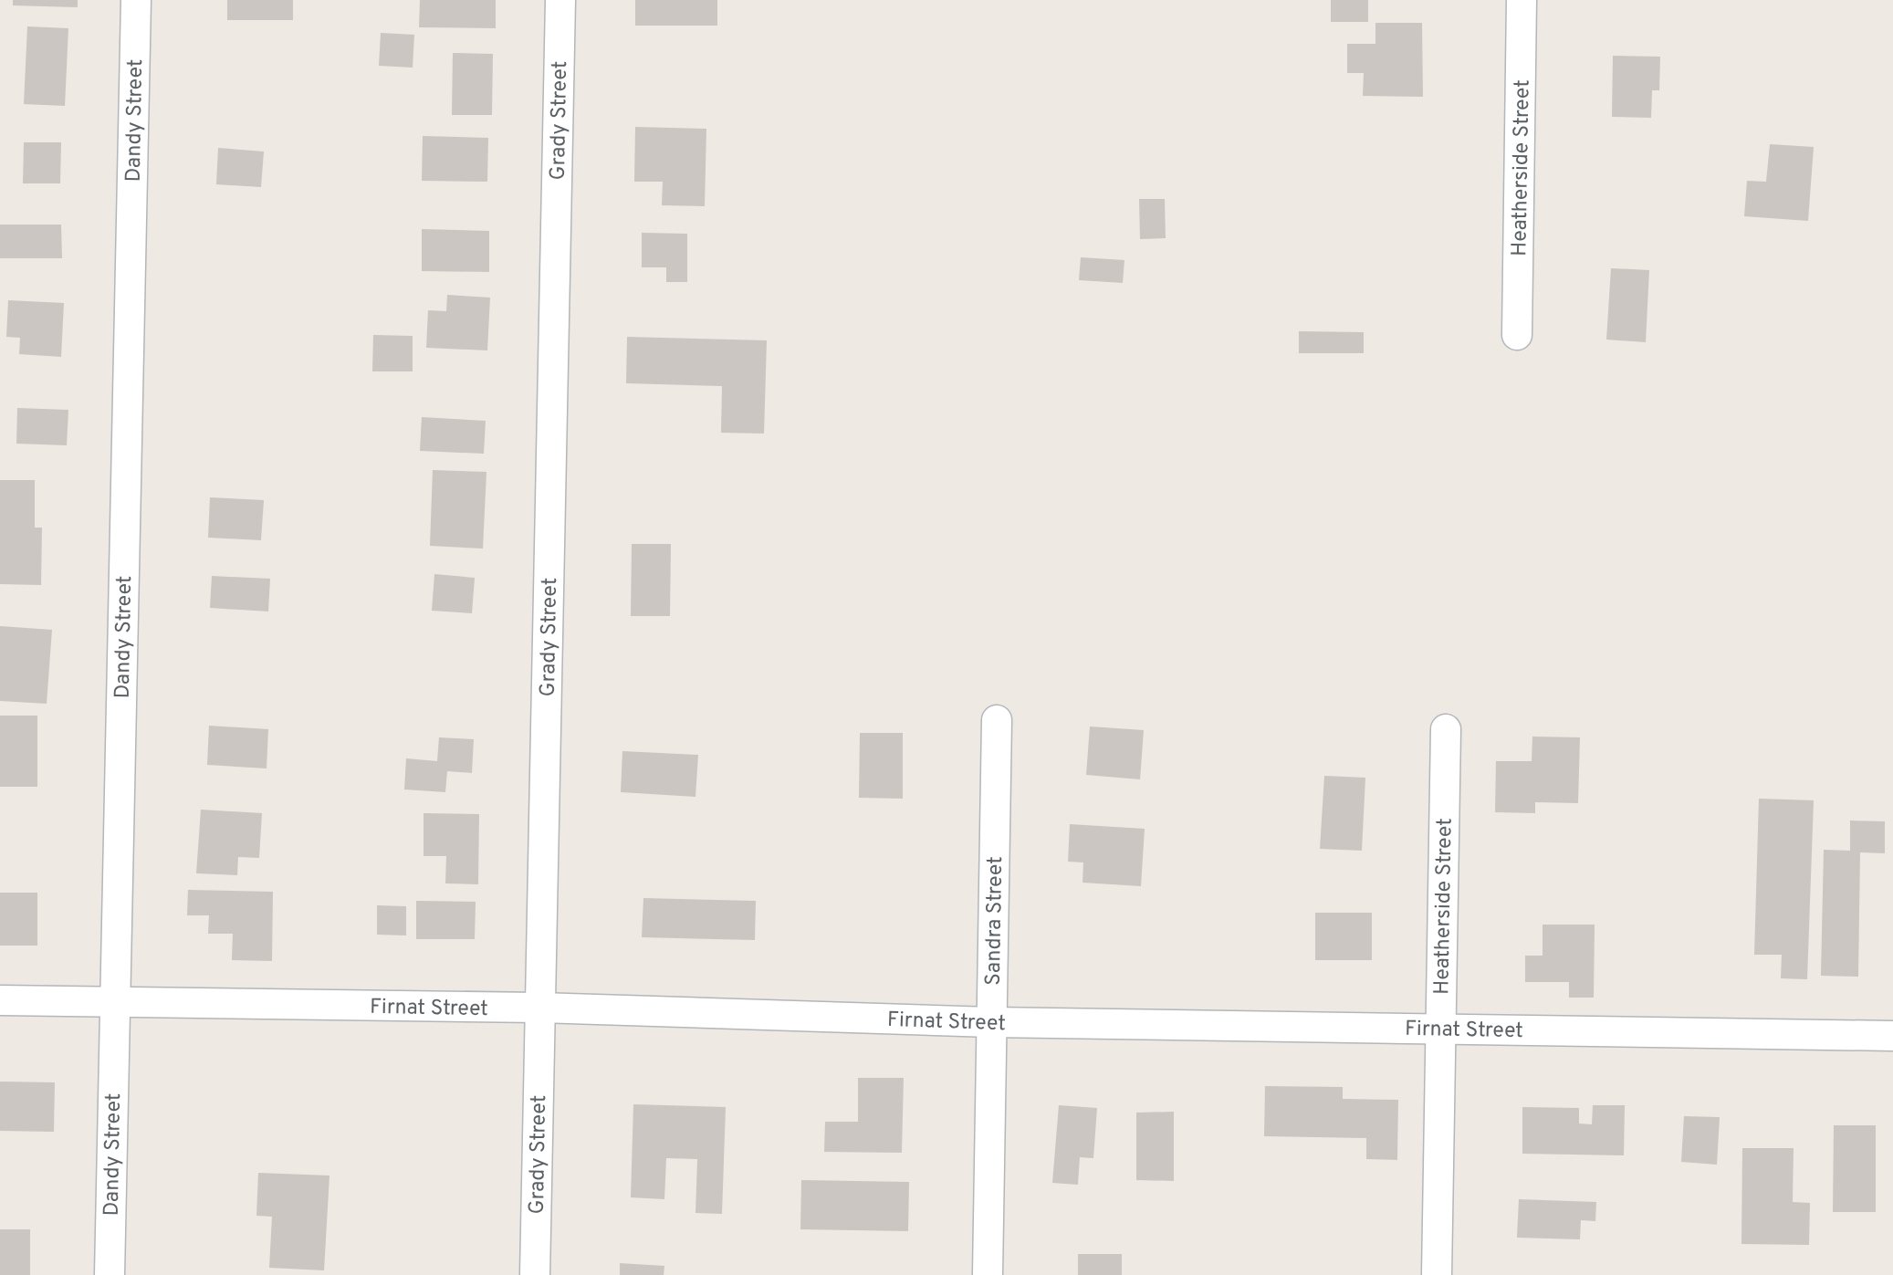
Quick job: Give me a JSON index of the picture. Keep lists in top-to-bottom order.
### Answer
{
  "streets": {
    "street": [
      "Dandy Street",
      "Grady Street",
      "Heatherside Street",
      "Sandra Street",
      "Firnat Street"
    ]
  },
  "crossings": [
    ["Dandy Street", "Firnat Street"],
    ["Grady Street", "Firnat Street"],
    ["Heatherside Street", "Firnat Street"],
    ["Sandra Street", "Firnat Street"]
  ]
}
